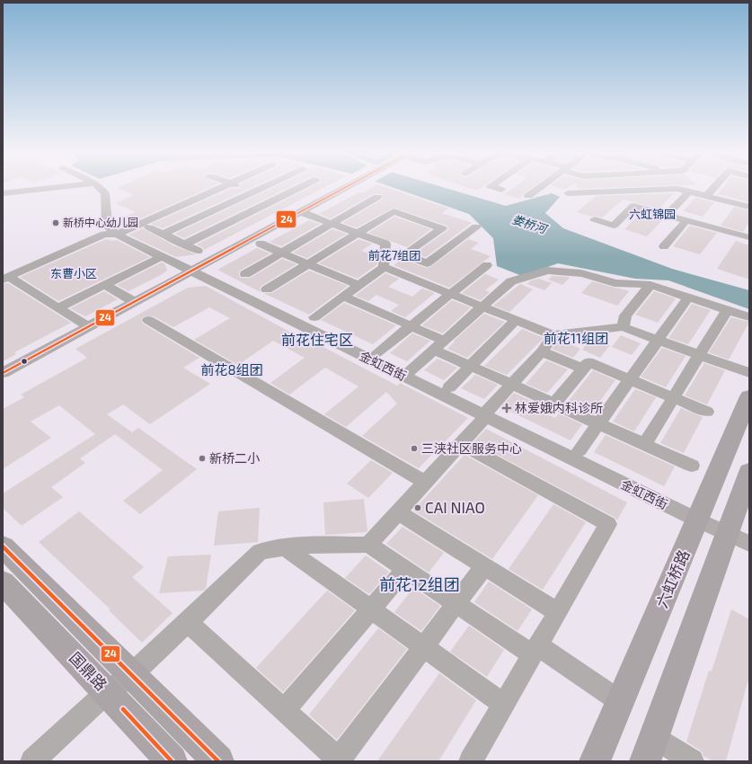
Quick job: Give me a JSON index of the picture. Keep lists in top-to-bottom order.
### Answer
{
  "streets": {
    "main road": ["六虹桥路", "国鼎路"],
    "street": ["金虹西街"]
  },
  "crossings": [
    ["金虹西街", "六虹桥路"]
  ],
  "districts": [
    "六虹锦园",
    "前花7组团",
    "东曹小区",
    "前花11组团",
    "前花住宅区",
    "前花8组团",
    "前花12组团"
  ],
  "water": ["娄桥河"],
  "places": {
    "other": [
      "新桥中心幼儿园",
      "三浃社区服务中心",
      "新桥二小",
      "CAI NIAO"
    ],
    "health": ["林爱娥内科诊所"]
  },
  "lines": ["transit line 24"]
}
